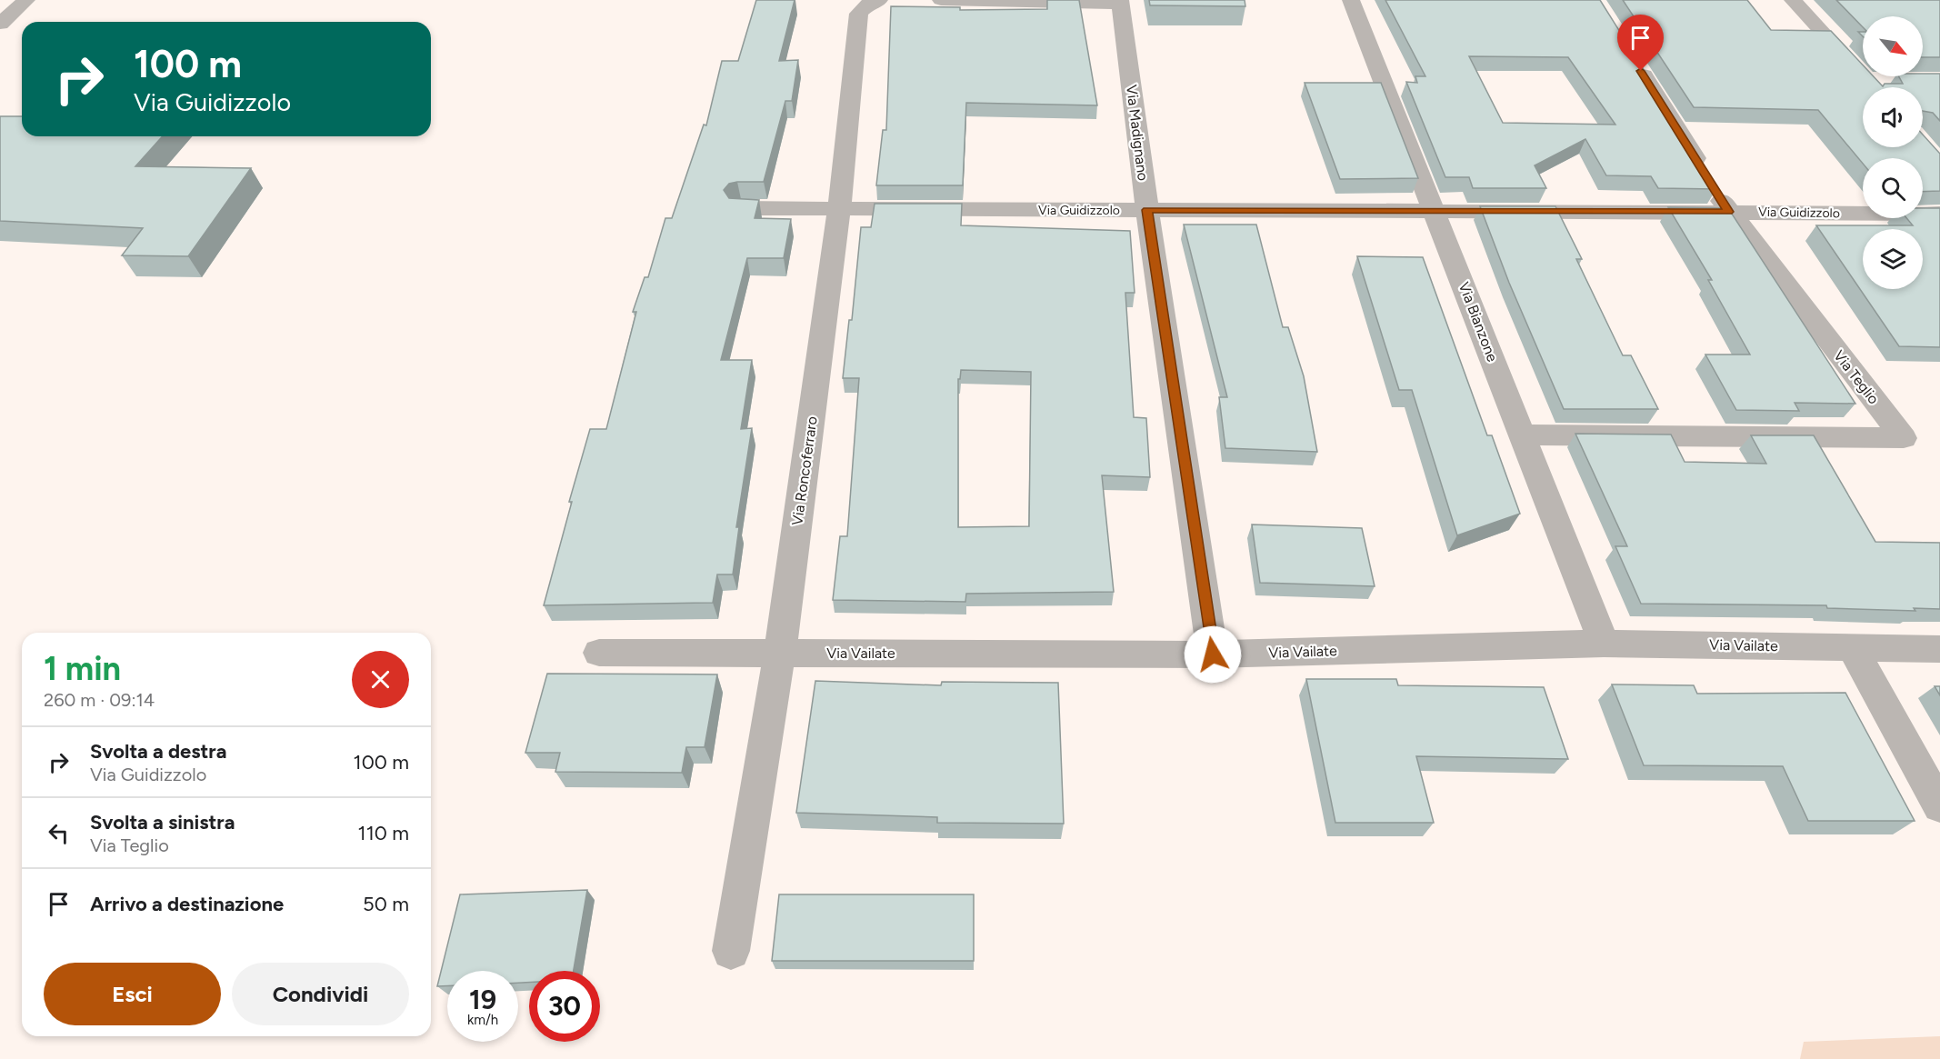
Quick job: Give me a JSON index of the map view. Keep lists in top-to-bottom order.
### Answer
{
  "streets": {
    "street": [
      "Via Madignano",
      "Via Guidizzolo",
      "Via Bianzone",
      "Via Teglio",
      "Via Roncoferraro",
      "Via Vailate"
    ]
  },
  "crossings": [
    ["Via Madignano", "Via Guidizzolo"],
    ["Via Madignano", "Via Vailate"],
    ["Via Guidizzolo", "Via Bianzone"],
    ["Via Guidizzolo", "Via Teglio"],
    ["Via Guidizzolo", "Via Roncoferraro"],
    ["Via Bianzone", "Via Teglio"],
    ["Via Bianzone", "Via Vailate"],
    ["Via Roncoferraro", "Via Vailate"]
  ],
  "north": "bottom right",
  "page": {
    "turn": ["100 m", "Via Guidizzolo"],
    "heading": ["1 min", "260 m · 09:14"],
    "list": [
      {
        "name": "Svolta a destra",
        "note": "Via Guidizzolo",
        "value": "100 m"
      },
      {
        "name": "Svolta a sinistra",
        "note": "Via Teglio",
        "value": "110 m"
      },
      {
        "name": "Arrivo a destinazione",
        "value": "50 m"
      }
    ],
    "buttons": ["Esci", "Condividi"],
    "speed": "19 km/h",
    "limit": "30"
  }
}
